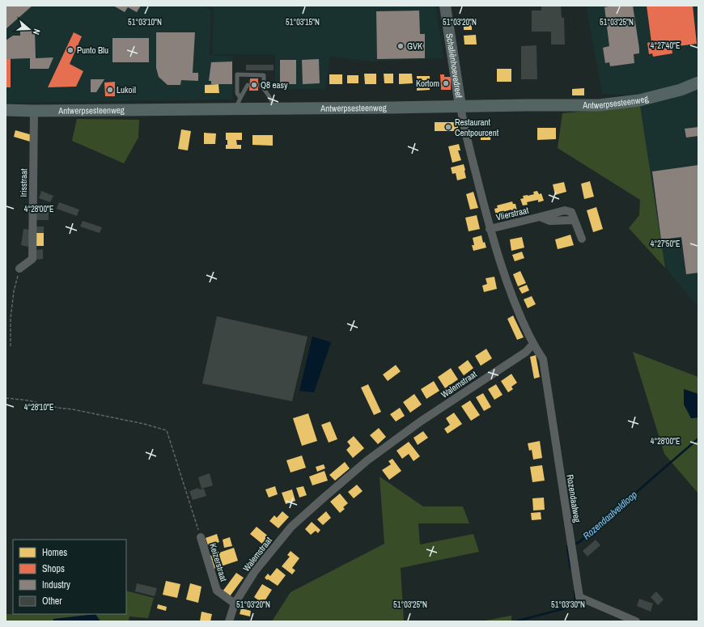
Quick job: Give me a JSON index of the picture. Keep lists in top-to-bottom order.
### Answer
{
  "streets": {
    "main road": ["Antwerpsesteenweg"],
    "street": [
      "Schaliënhoevedreef",
      "Irisstraat",
      "Vlierstraat",
      "Walemstraat",
      "Rozendaalweg",
      "Keizerstraat"
    ]
  },
  "crossings": [
    ["Schaliënhoevedreef", "Antwerpsesteenweg"],
    ["Antwerpsesteenweg", "Irisstraat"],
    ["Walemstraat", "Rozendaalweg"],
    ["Walemstraat", "Keizerstraat"]
  ],
  "water": ["Rozendaalveldloop"],
  "places": [
    "GVK",
    "Punto Blu",
    "Kortom",
    "Q8 easy",
    "Lukoil",
    "Restaurant Centpourcent"
  ],
  "legend": [
    "Homes",
    "Shops",
    "Industry",
    "Other"
  ],
  "north": "right",
  "coordinates": [
    "51°03'10\"N",
    "51°03'15\"N",
    "51°03'20\"N",
    "51°03'25\"N",
    "4°27'40\"E",
    "4°28'00\"E",
    "4°27'50\"E",
    "4°28'10\"E",
    "51°03'30\"N"
  ]
}
